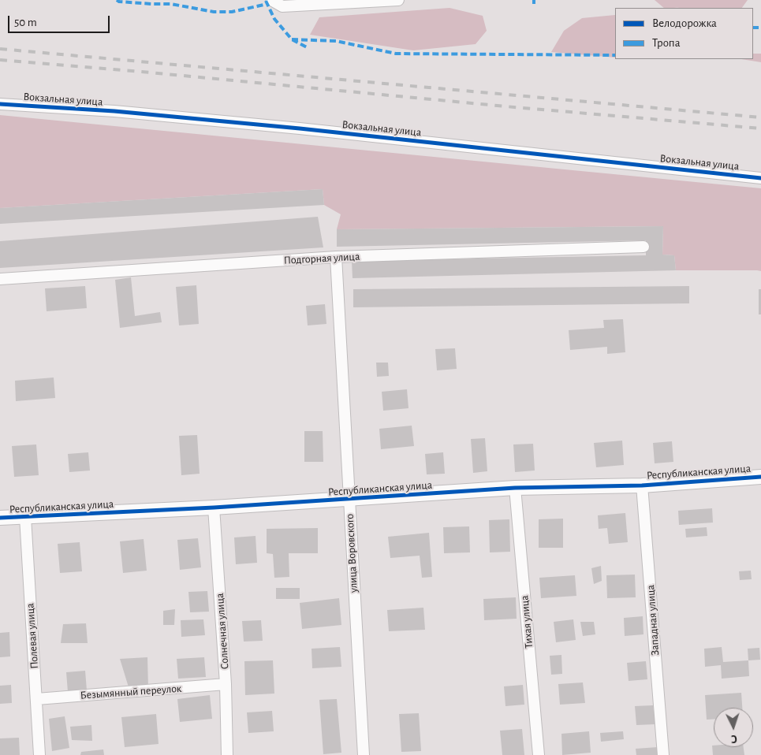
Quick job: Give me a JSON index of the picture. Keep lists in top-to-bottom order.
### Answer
{
  "streets": {
    "street": [
      "Вокзальная улица",
      "Подгорная улица",
      "Республиканская улица",
      "улица Воровского",
      "Западная улица",
      "Тихая улица",
      "Солнечная улица",
      "Полевая улица",
      "Безымянный переулок"
    ]
  },
  "crossings": [
    ["Подгорная улица", "улица Воровского"],
    ["Республиканская улица", "улица Воровского"],
    ["Республиканская улица", "Западная улица"],
    ["Республиканская улица", "Тихая улица"],
    ["Республиканская улица", "Солнечная улица"],
    ["Республиканская улица", "Полевая улица"],
    ["Солнечная улица", "Безымянный переулок"],
    ["Полевая улица", "Безымянный переулок"]
  ],
  "legend": ["Велодорожка", "Тропа"],
  "scale_bar": "50 m",
  "north": "bottom"
}
